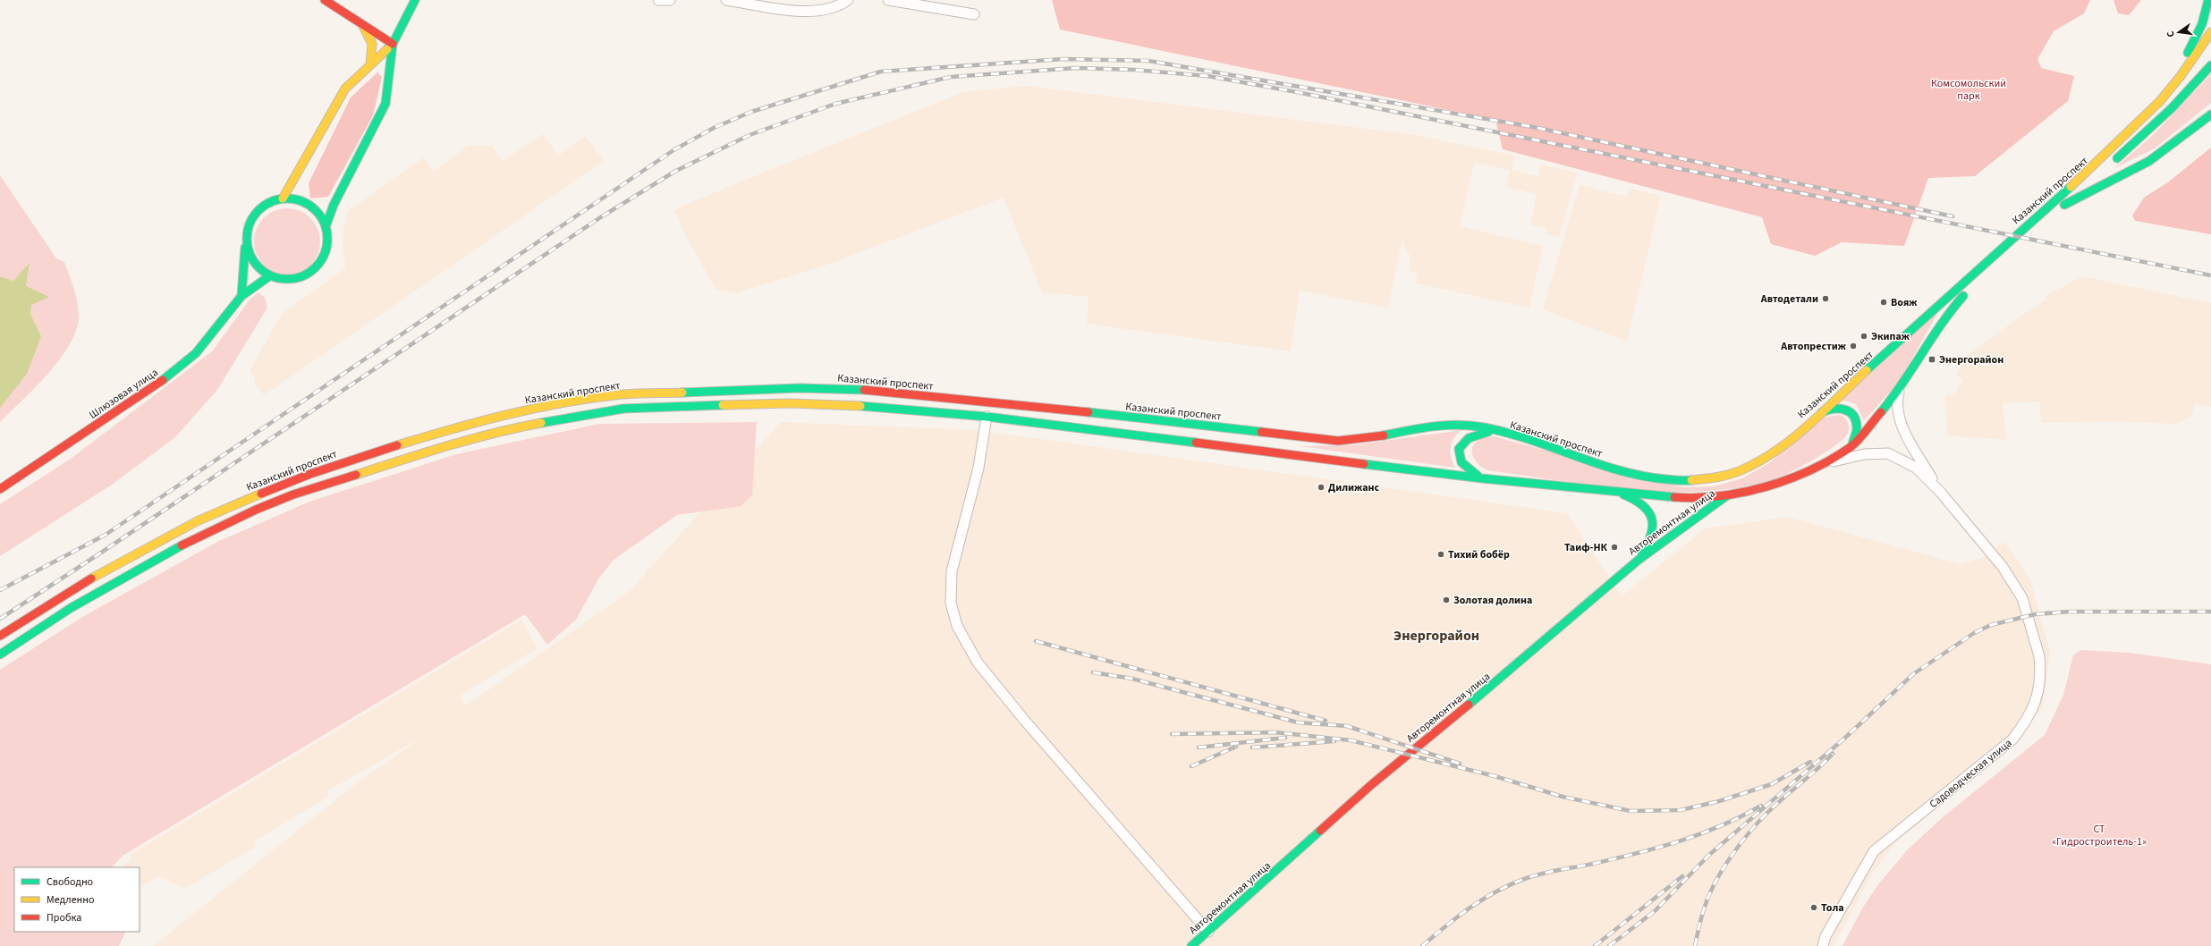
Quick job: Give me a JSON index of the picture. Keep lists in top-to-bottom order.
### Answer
{
  "streets": {
    "main road": ["Казанский проспект", "Шлюзовая улица", "Авторемонтная улица"],
    "street": ["Садоводческая улица"]
  },
  "crossings": [
    ["Казанский проспект", "Авторемонтная улица"]
  ],
  "districts": ["Энергорайон"],
  "parks": ["Комсомольский парк", "СТ «Гидростроитель-1»"],
  "places": {
    "other": [
      "Автодетали",
      "Вояж",
      "Экипаж",
      "Автопрестиж",
      "Дилижанс",
      "Таиф-НК",
      "Тихий бобёр",
      "Золотая долина",
      "Тола"
    ],
    "transit": ["Энергорайон"]
  },
  "legend": ["Свободно", "Медленно", "Пробка"],
  "north": "left"
}
